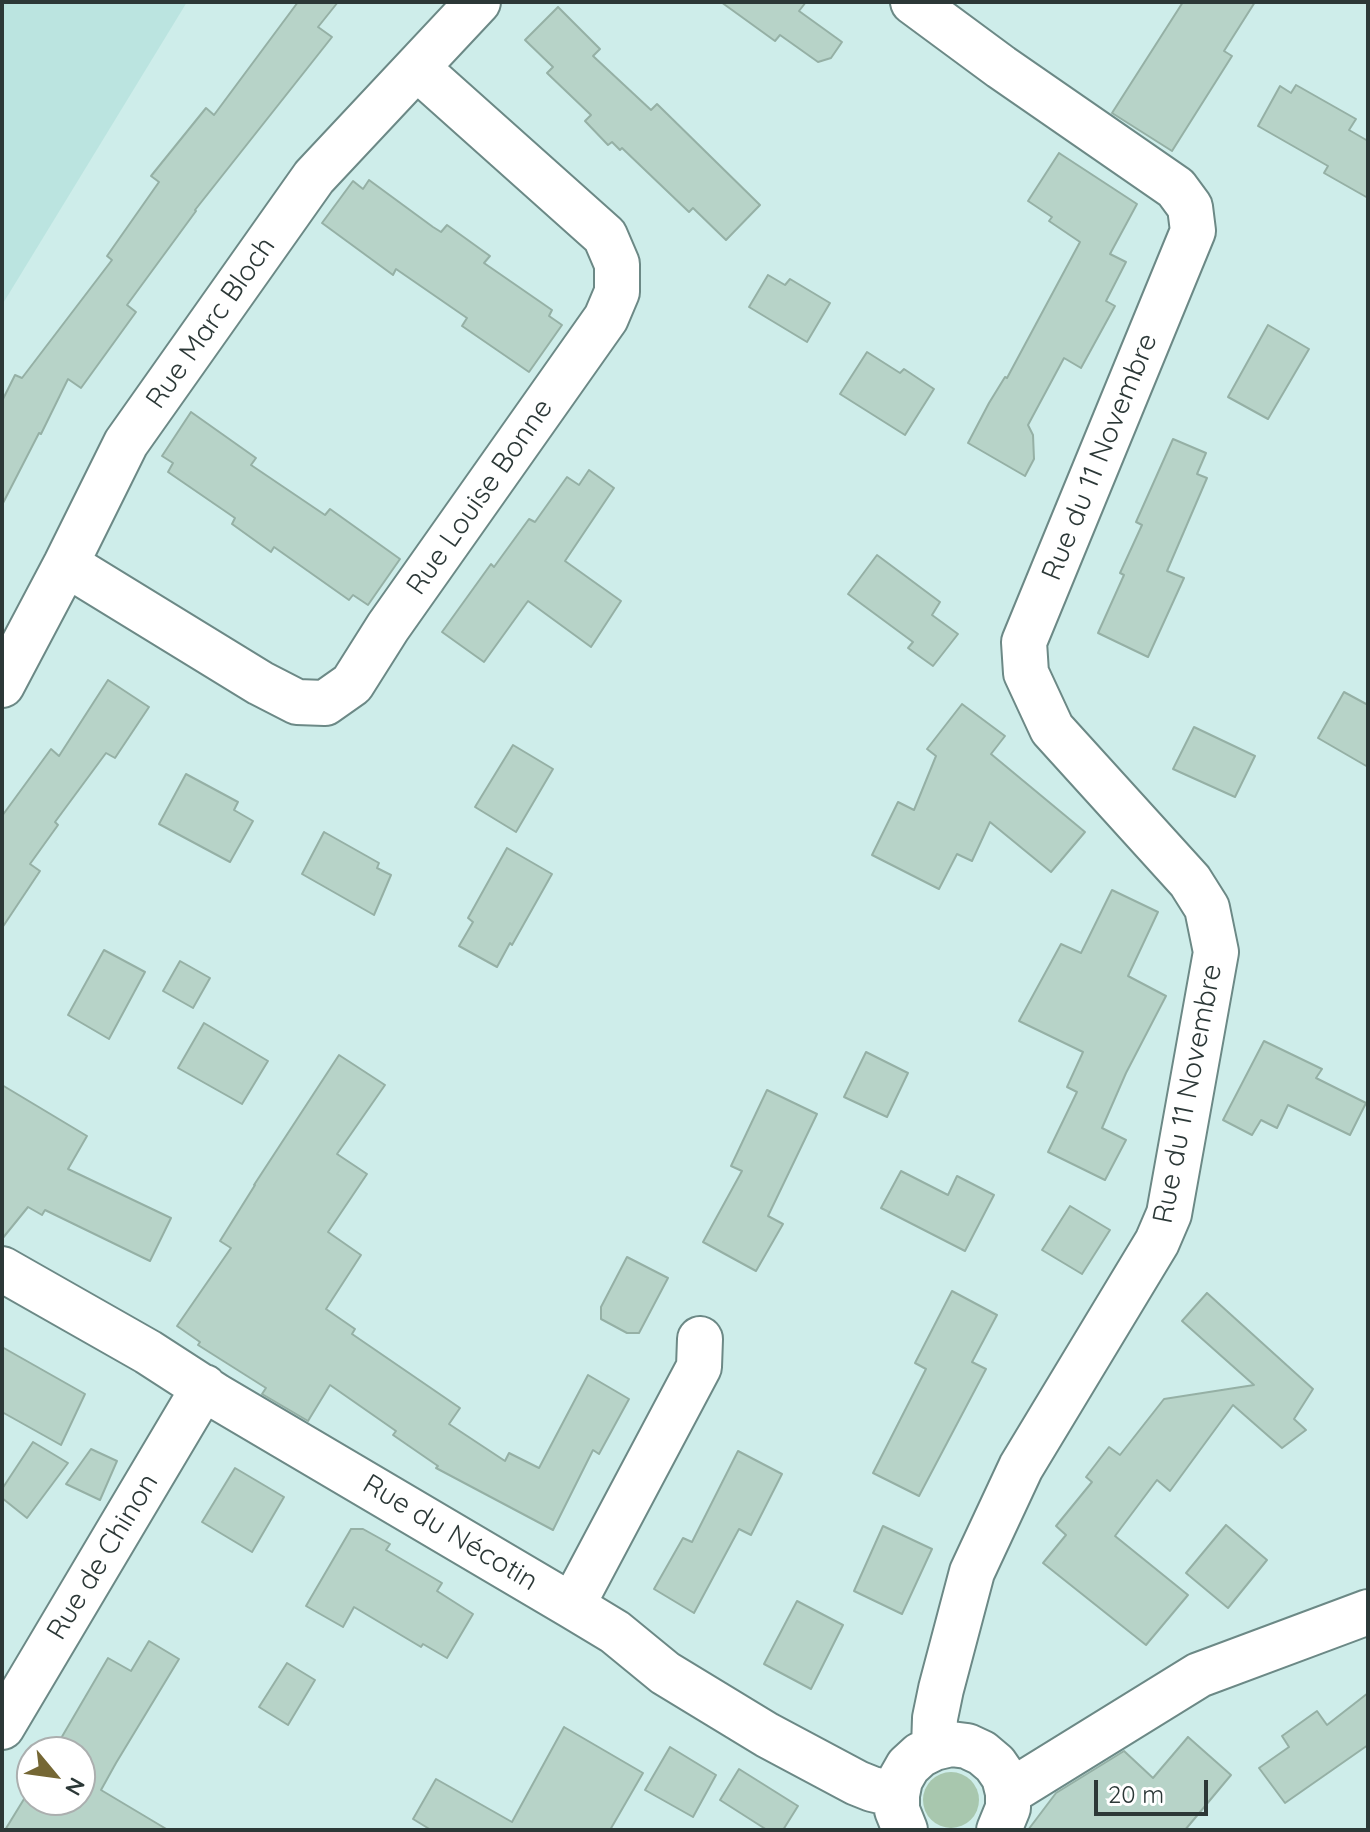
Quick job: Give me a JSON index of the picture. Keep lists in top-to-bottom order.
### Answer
{
  "streets": {
    "street": [
      "Rue Marc Bloch",
      "Rue du 11 Novembre",
      "Rue Louise Bonne",
      "Rue du Nécotin",
      "Rue de Chinon"
    ]
  },
  "crossings": [
    ["Rue Marc Bloch", "Rue Louise Bonne"],
    ["Rue du 11 Novembre", "Rue du Nécotin"],
    ["Rue du Nécotin", "Rue de Chinon"]
  ],
  "scale_bar": "20 m",
  "north": "bottom right"
}
